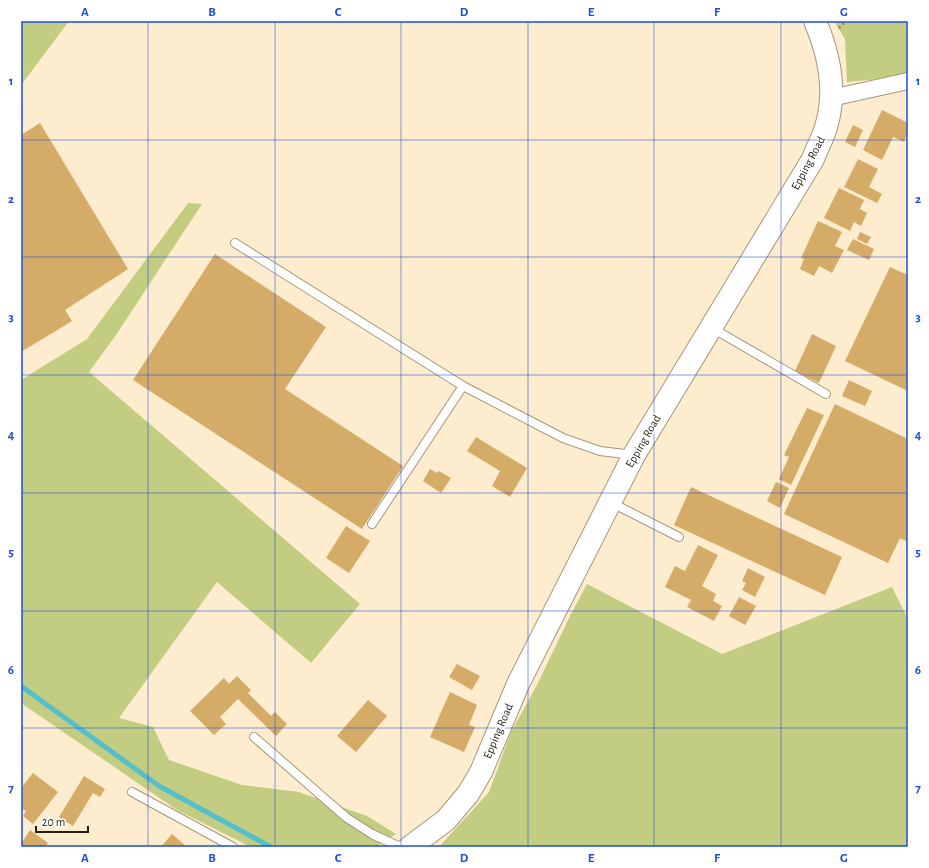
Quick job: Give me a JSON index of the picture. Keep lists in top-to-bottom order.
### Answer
{
  "streets": {
    "main road": ["Epping Road"]
  },
  "scale_bar": "20 m",
  "grid": {
    "columns": [
      "A",
      "B",
      "C",
      "D",
      "E",
      "F",
      "G"
    ],
    "rows": [
      "1",
      "2",
      "3",
      "4",
      "5",
      "6",
      "7"
    ]
  }
}
